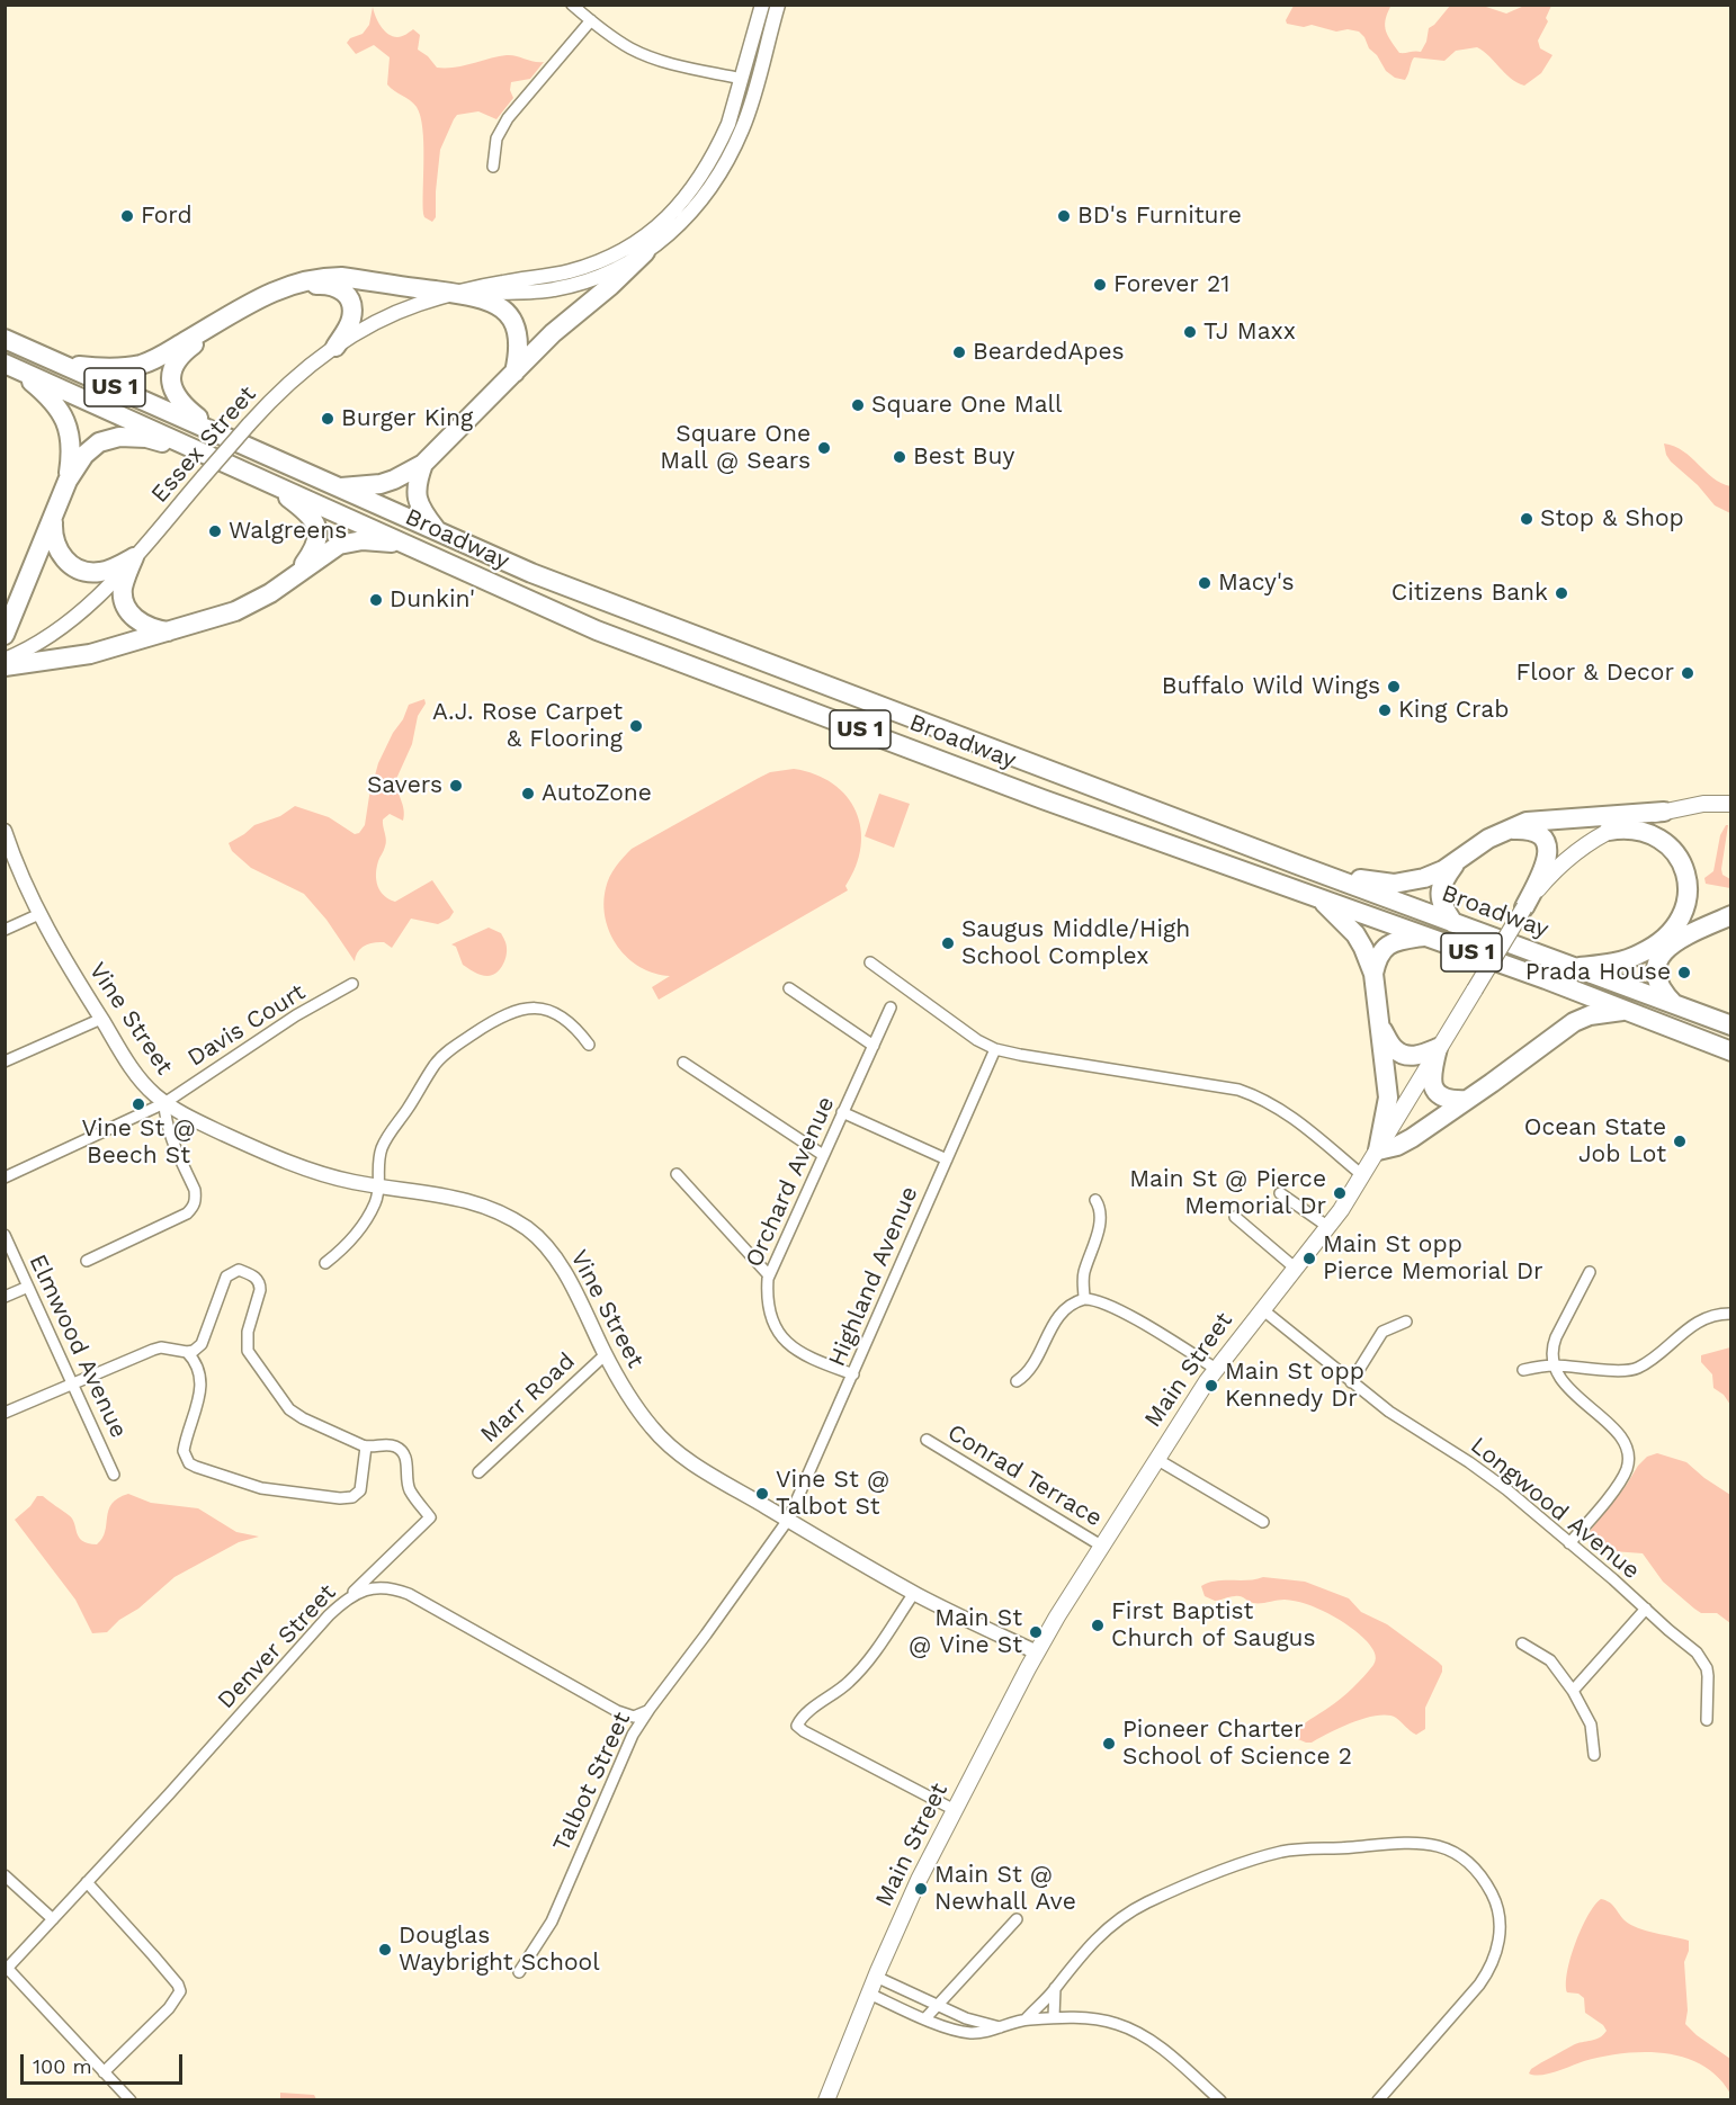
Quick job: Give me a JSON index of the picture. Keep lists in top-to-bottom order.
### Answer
{
  "streets": {
    "highway": ["US 1", "Broadway"],
    "main road": ["Essex Street", "Vine Street", "Main Street"],
    "street": [
      "Davis Court",
      "Orchard Avenue",
      "Highland Avenue",
      "Elmwood Avenue",
      "Marr Road",
      "Conrad Terrace",
      "Longwood Avenue",
      "Denver Street",
      "Talbot Street"
    ]
  },
  "crossings": [
    ["Vine Street", "Davis Court"],
    ["Vine Street", "Highland Avenue"],
    ["Vine Street", "Main Street"],
    ["Vine Street", "Marr Road"],
    ["Vine Street", "Talbot Street"],
    ["Orchard Avenue", "Highland Avenue"],
    ["Highland Avenue", "Talbot Street"],
    ["Main Street", "Conrad Terrace"],
    ["Main Street", "Longwood Avenue"],
    ["Denver Street", "Talbot Street"]
  ],
  "places": [
    "Ford",
    "BD's Furniture",
    "Forever 21",
    "TJ Maxx",
    "BeardedApes",
    "Square One Mall",
    "Burger King",
    "Square One Mall @ Sears",
    "Best Buy",
    "Stop & Shop",
    "Walgreens",
    "Macy's",
    "Citizens Bank",
    "Dunkin'",
    "Floor & Decor",
    "Buffalo Wild Wings",
    "King Crab",
    "A.J. Rose Carpet & Flooring",
    "Savers",
    "AutoZone",
    "Saugus Middle/High School Complex",
    "Prada House",
    "Vine St @ Beech St",
    "Ocean State Job Lot",
    "Main St @ Pierce Memorial Dr",
    "Main St opp Pierce Memorial Dr",
    "Main St opp Kennedy Dr",
    "Vine St @ Talbot St",
    "First Baptist Church of Saugus",
    "Main St @ Vine St",
    "Pioneer Charter School of Science 2",
    "Main St @ Newhall Ave",
    "Douglas Waybright School"
  ],
  "scale_bar": "100 m"
}
